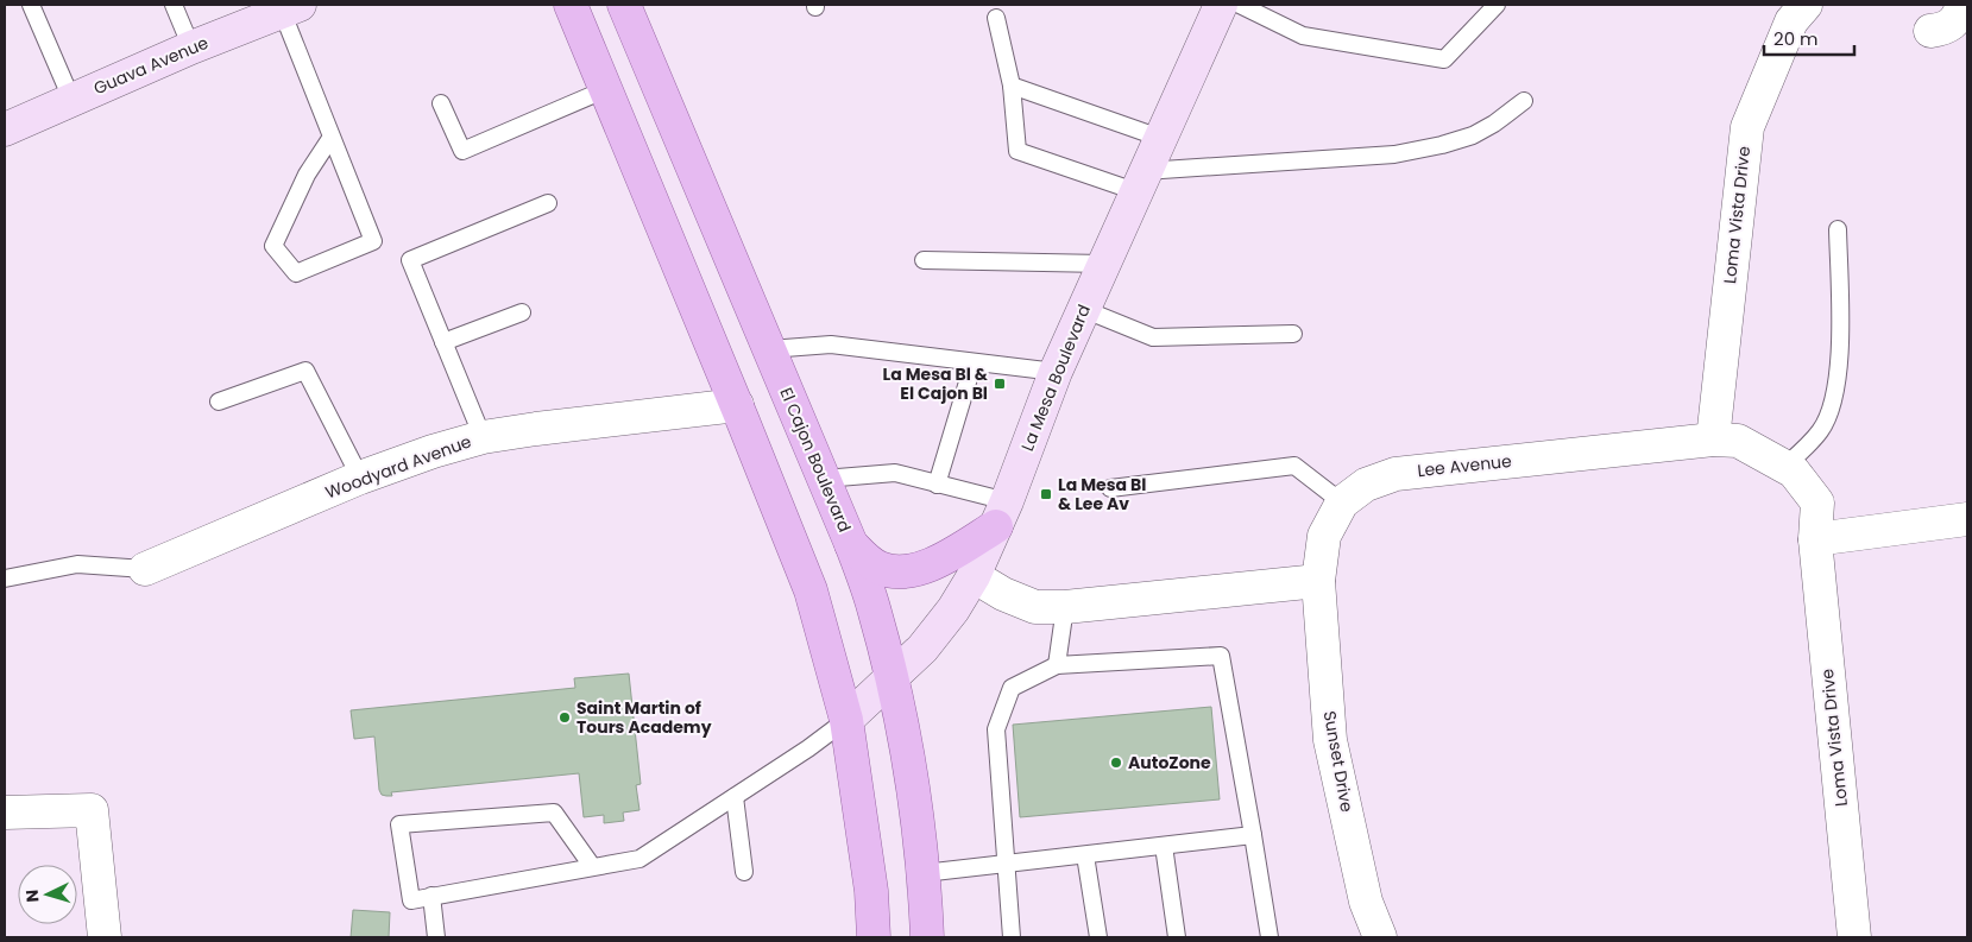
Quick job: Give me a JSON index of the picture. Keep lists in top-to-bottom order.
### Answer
{
  "streets": {
    "main road": ["Guava Avenue", "La Mesa Boulevard", "El Cajon Boulevard"],
    "street": [
      "Loma Vista Drive",
      "Lee Avenue",
      "Woodyard Avenue",
      "Sunset Drive"
    ]
  },
  "crossings": [
    ["Loma Vista Drive", "Lee Avenue"],
    ["La Mesa Boulevard", "El Cajon Boulevard"],
    ["Lee Avenue", "Sunset Drive"]
  ],
  "places": {
    "transit": ["La Mesa Bl & El Cajon Bl", "La Mesa Bl & Lee Av"],
    "other": ["Saint Martin of Tours Academy", "AutoZone"]
  },
  "scale_bar": "20 m",
  "north": "left"
}
